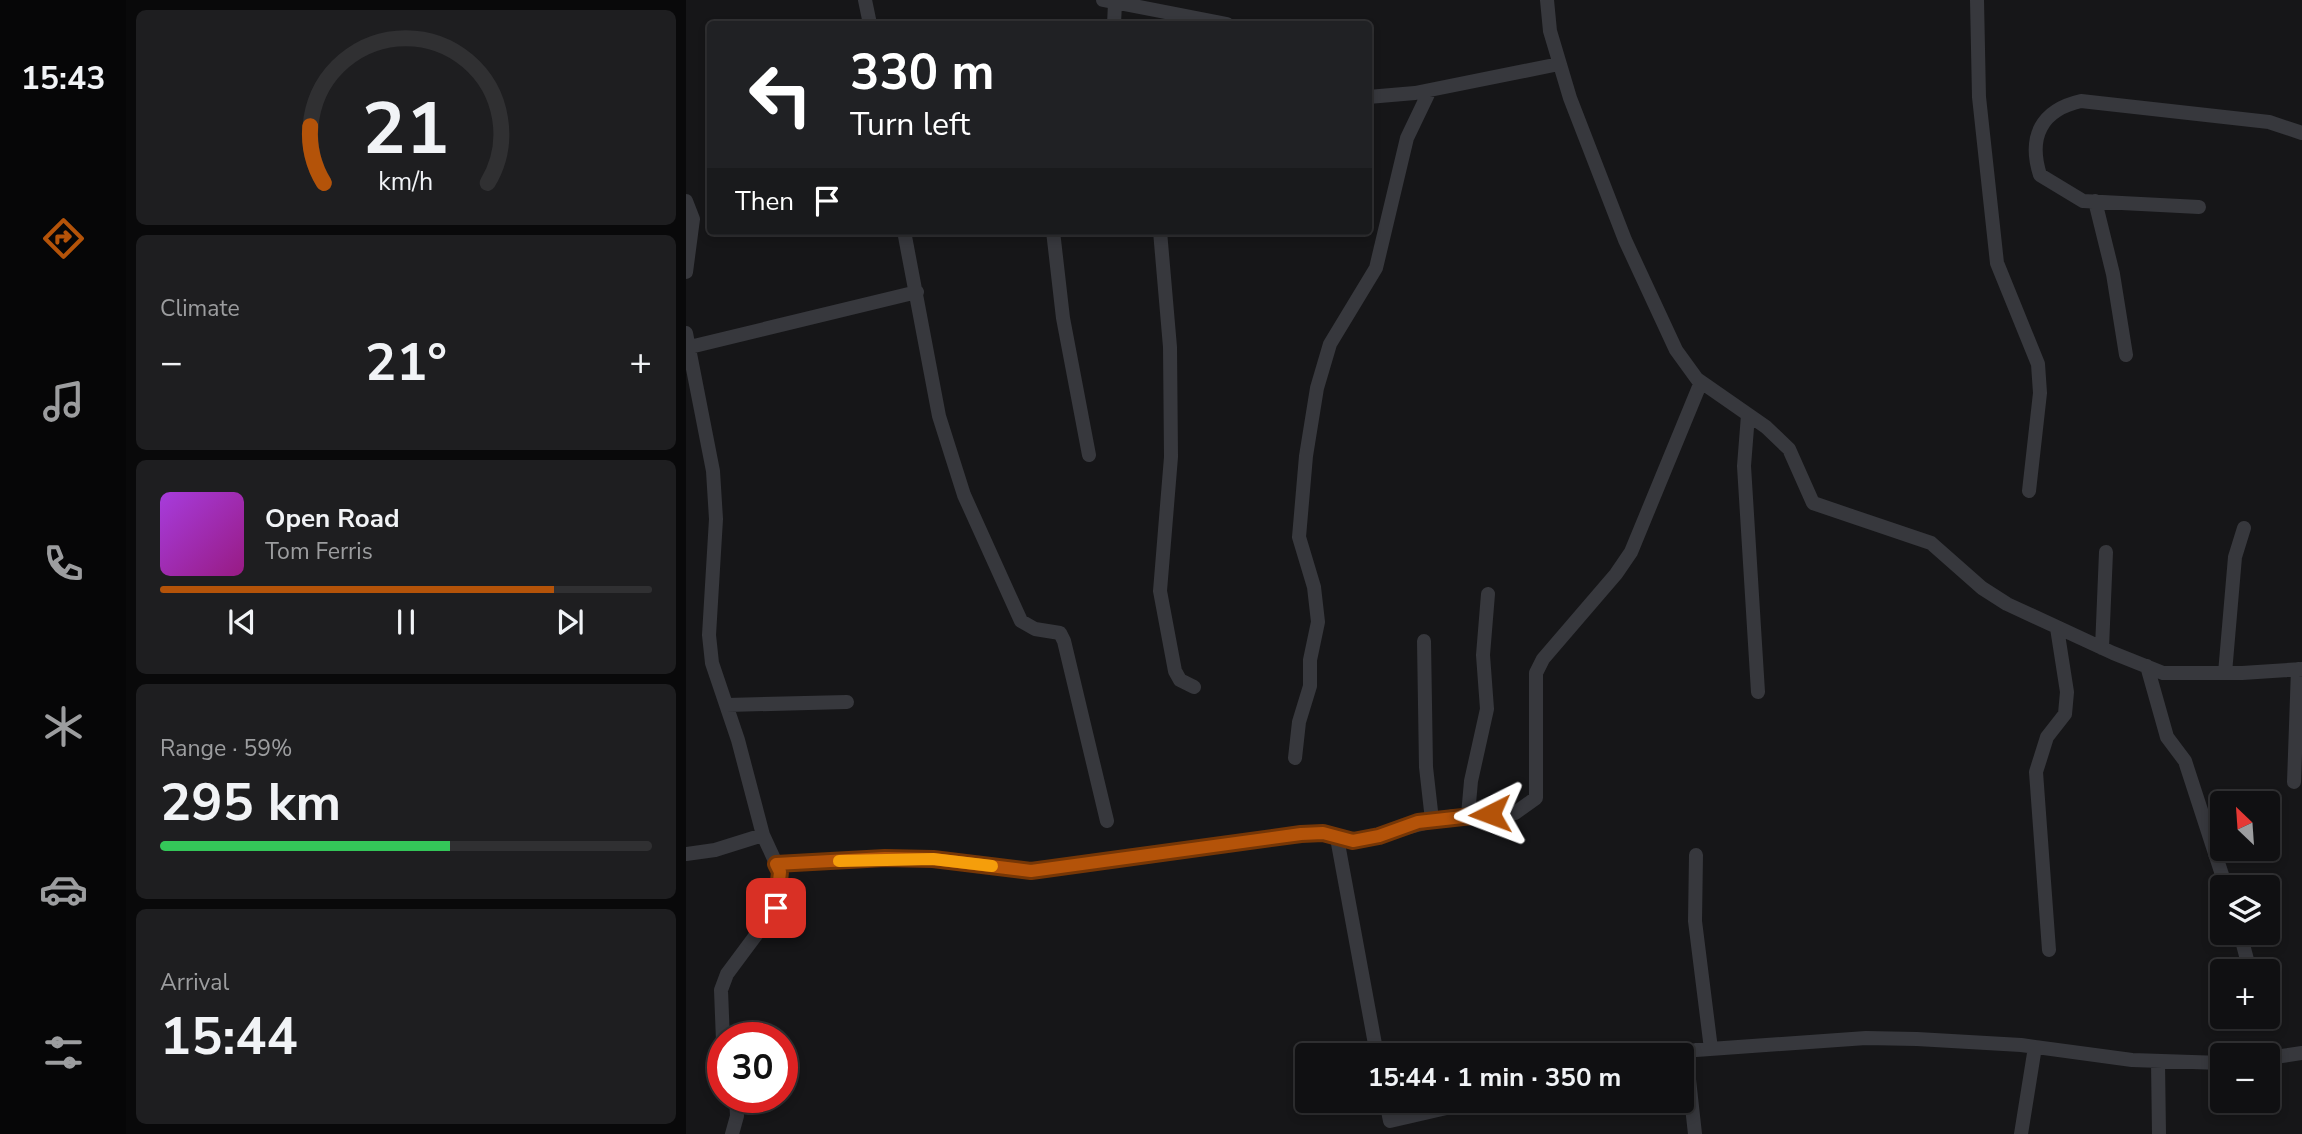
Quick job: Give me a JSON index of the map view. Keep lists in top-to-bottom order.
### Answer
{
  "north": "top left",
  "page": {
    "tabs": "15:43",
    "turn": ["330 m", "Turn left"],
    "then": "Then",
    "tile": [
      "Climate",
      ["Range · 59%", "295 km"],
      ["Arrival", "15:44"]
    ],
    "heat": ["−", "21°", "+"],
    "song": ["Open Road", "Tom Ferris"],
    "map_buttons": ["+", "−"],
    "limit": "30",
    "trip": "15:44 · 1 min · 350 m",
    "gauge": ["21", "km/h"]
  }
}
